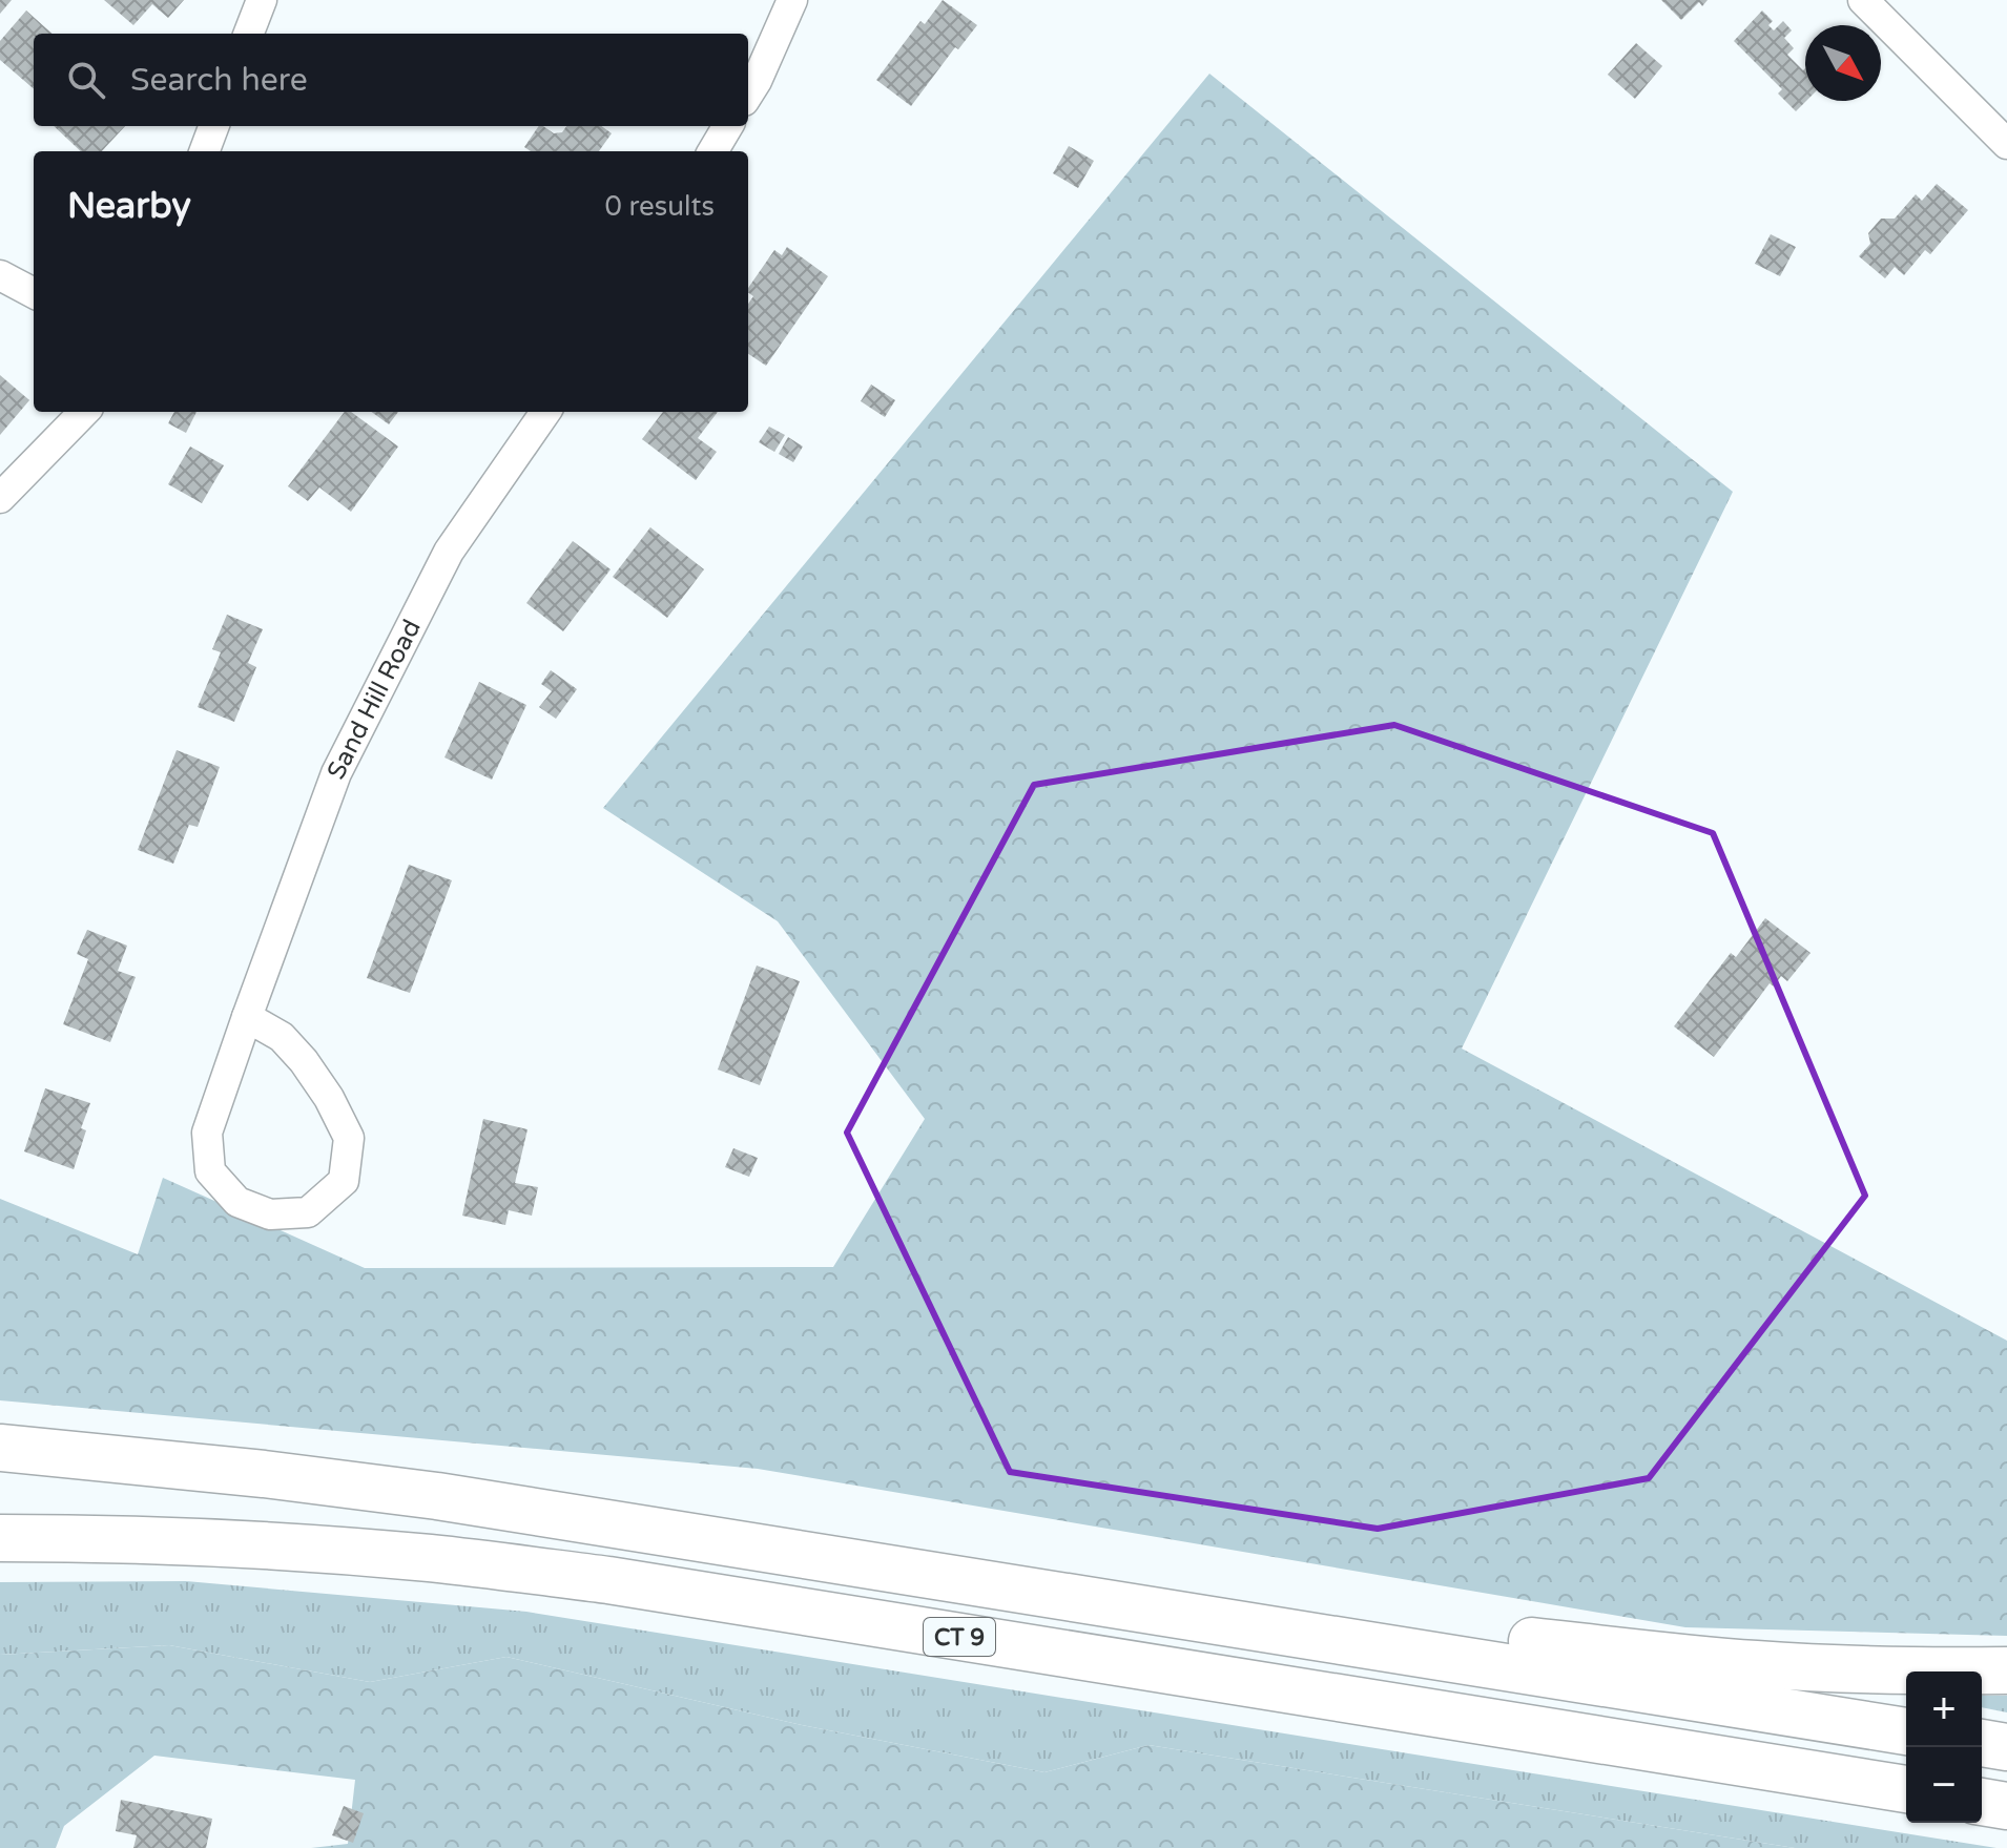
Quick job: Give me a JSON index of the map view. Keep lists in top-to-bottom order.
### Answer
{
  "streets": {
    "highway": ["CT 9"],
    "street": ["Sand Hill Road"]
  },
  "north": "bottom right",
  "page": {
    "search": "Search here",
    "heading": ["Nearby", "0 results"],
    "map_buttons": ["+", "−"]
  }
}
